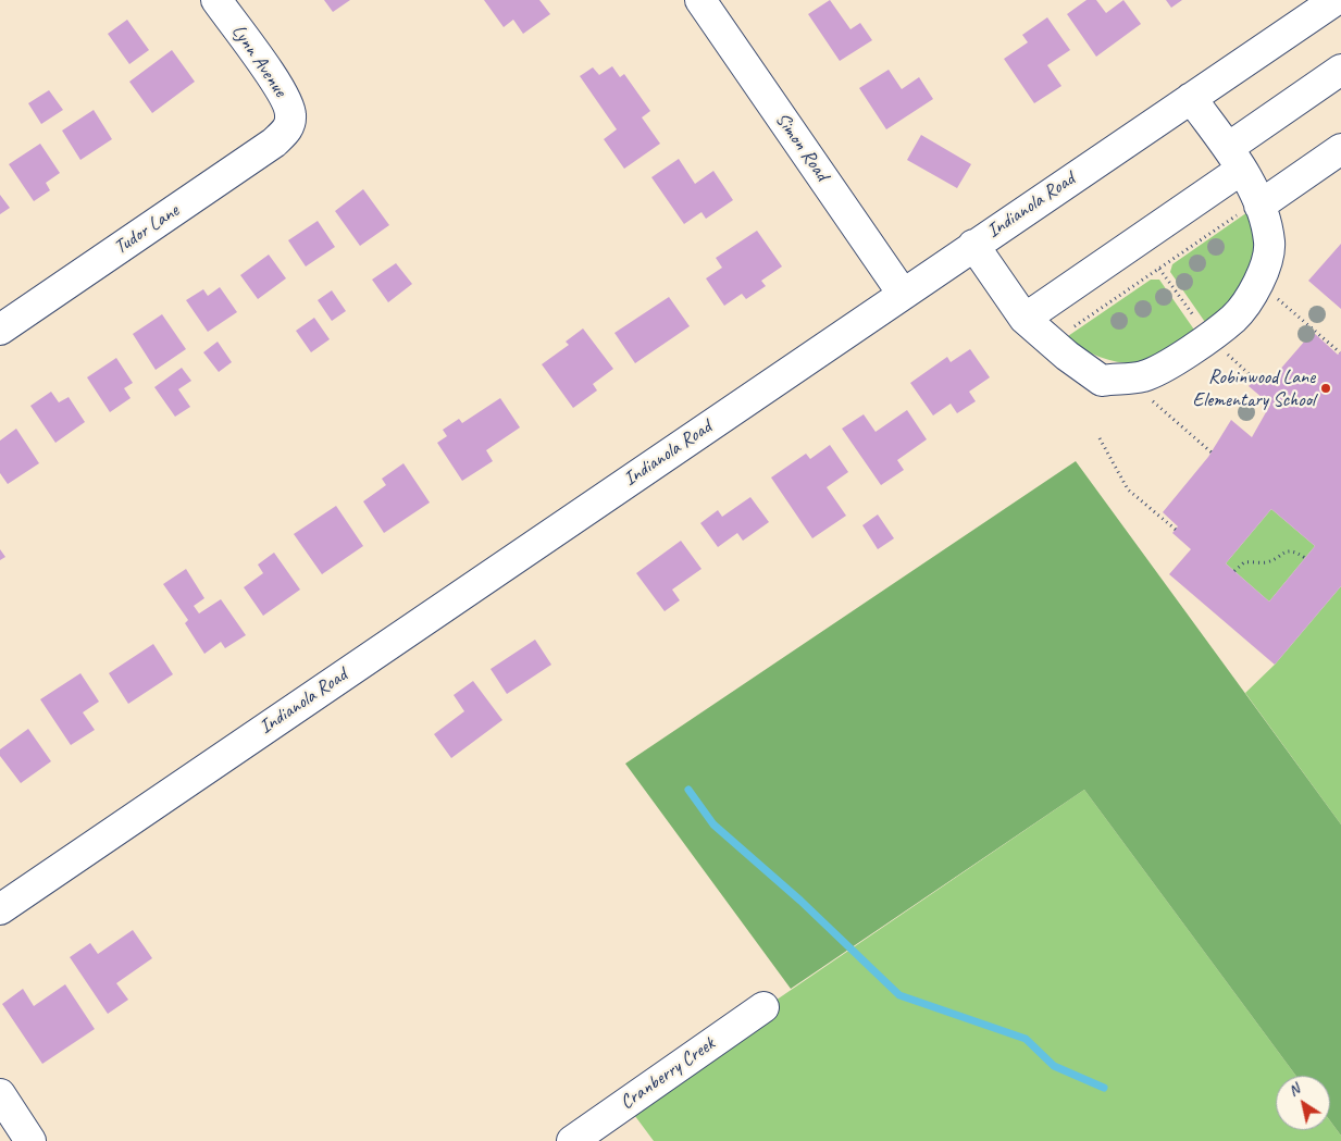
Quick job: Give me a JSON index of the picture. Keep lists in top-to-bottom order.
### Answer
{
  "streets": {
    "street": [
      "Lynn Avenue",
      "Simon Road",
      "Indianola Road",
      "Tudor Lane",
      "Cranberry Creek"
    ]
  },
  "crossings": [
    ["Lynn Avenue", "Tudor Lane"],
    ["Simon Road", "Indianola Road"]
  ],
  "places": ["Robinwood Lane Elementary School"],
  "north": "top left"
}
